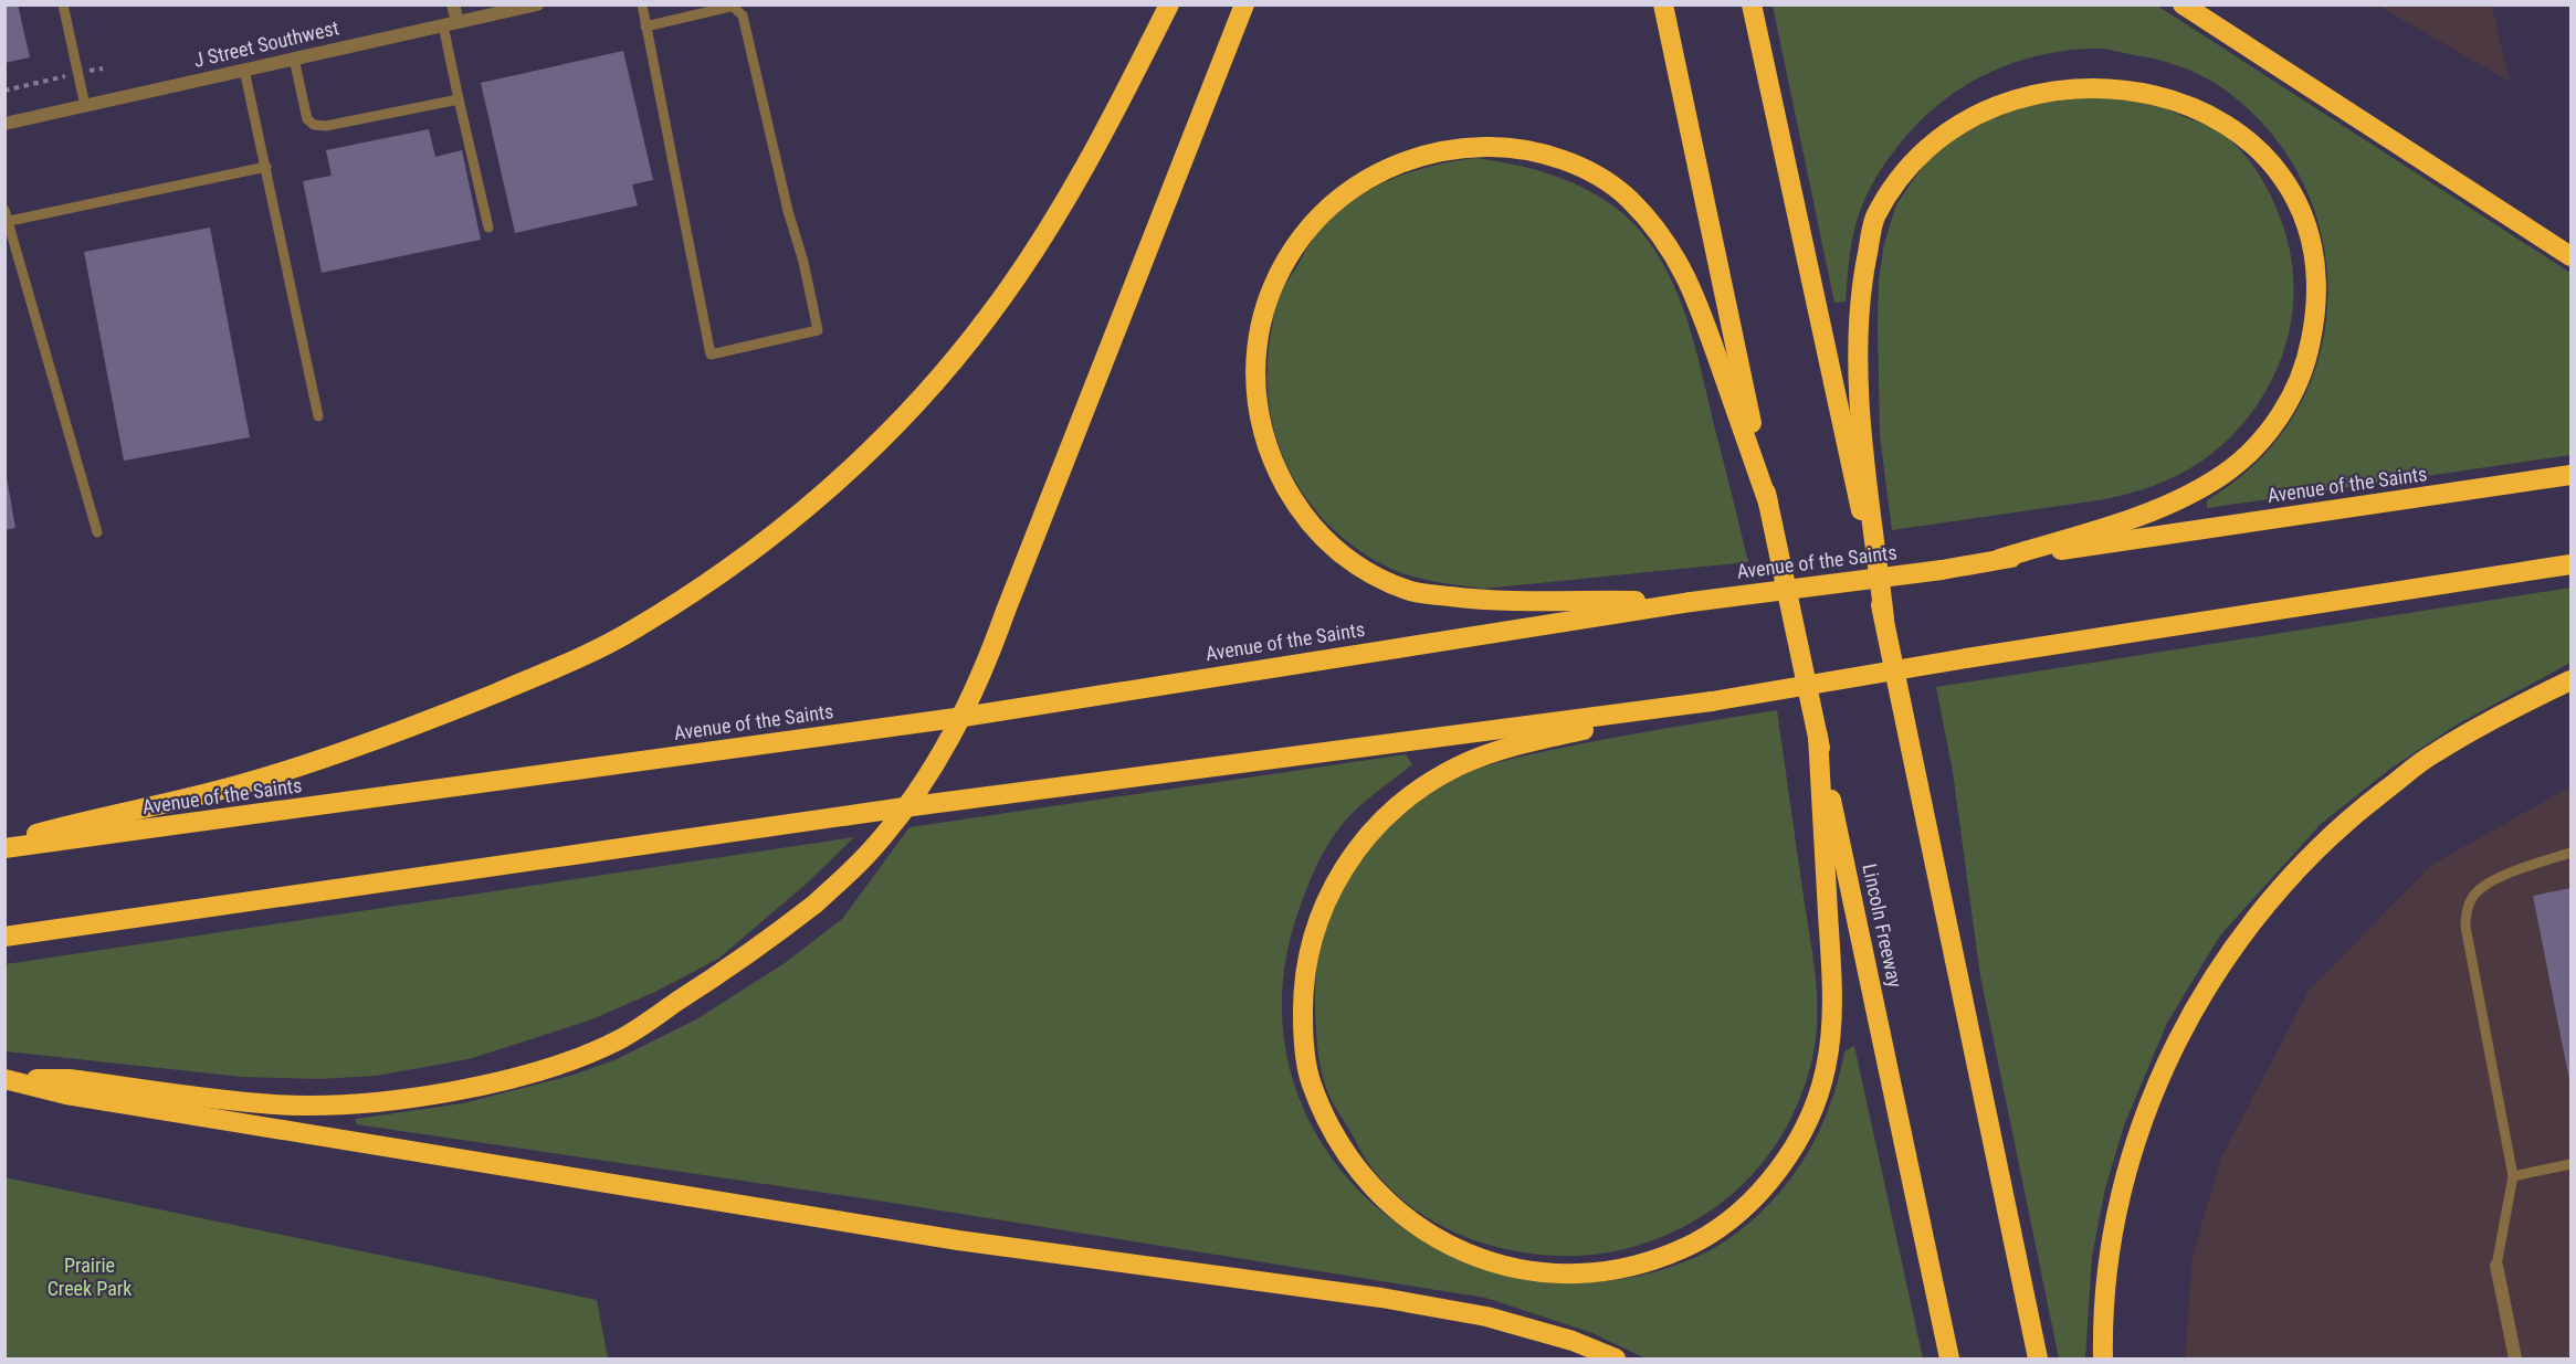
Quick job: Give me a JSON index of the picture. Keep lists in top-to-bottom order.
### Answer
{
  "streets": {
    "highway": ["Avenue of the Saints", "Lincoln Freeway"],
    "street": ["J Street Southwest"]
  },
  "parks": ["Prairie Creek Park"]
}
